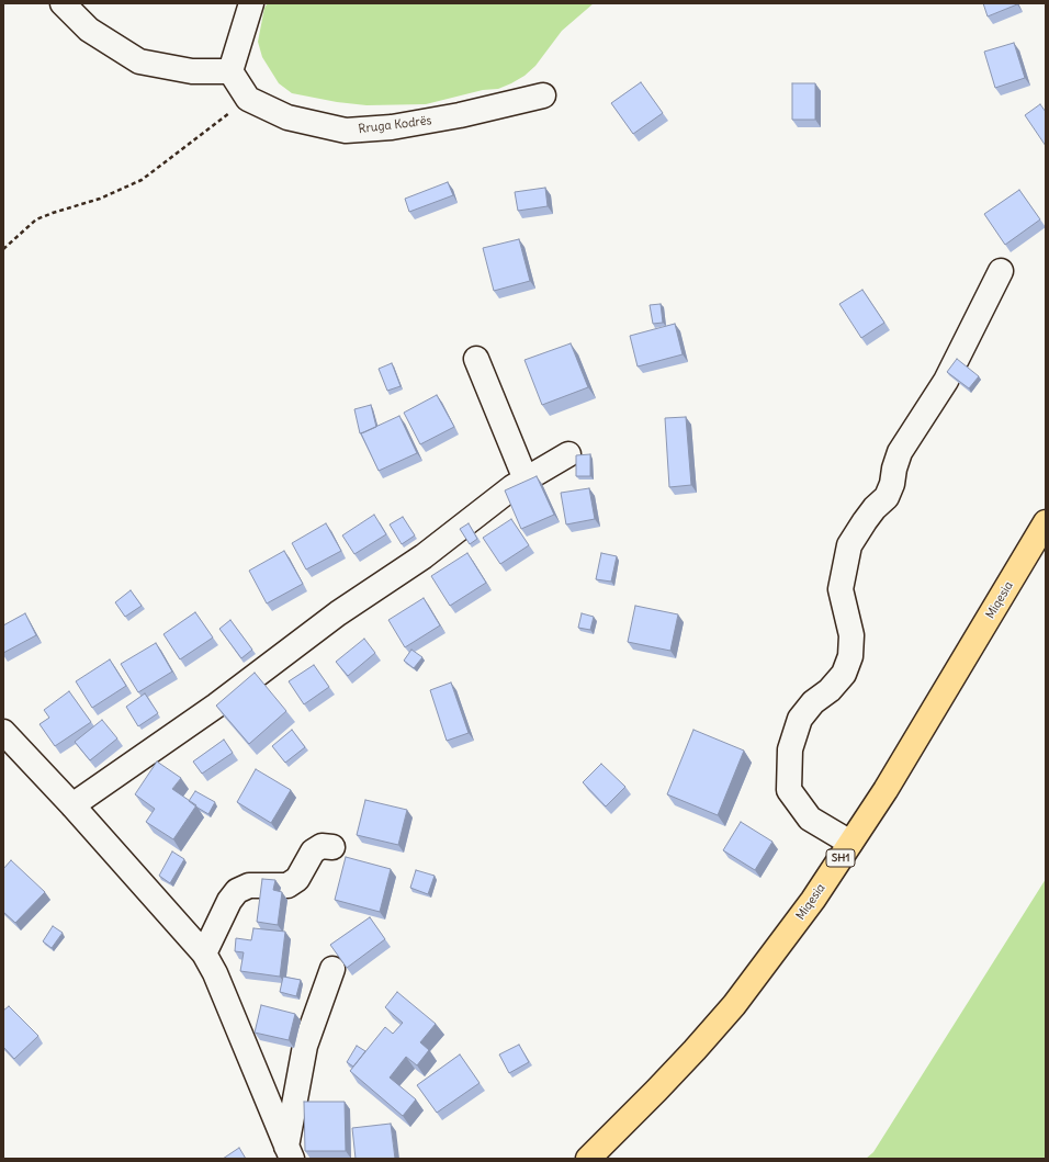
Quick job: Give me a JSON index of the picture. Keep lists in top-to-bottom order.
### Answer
{
  "streets": {
    "main road": ["Miqesia", "SH1"],
    "street": ["Rruga Kodrës"]
  }
}
